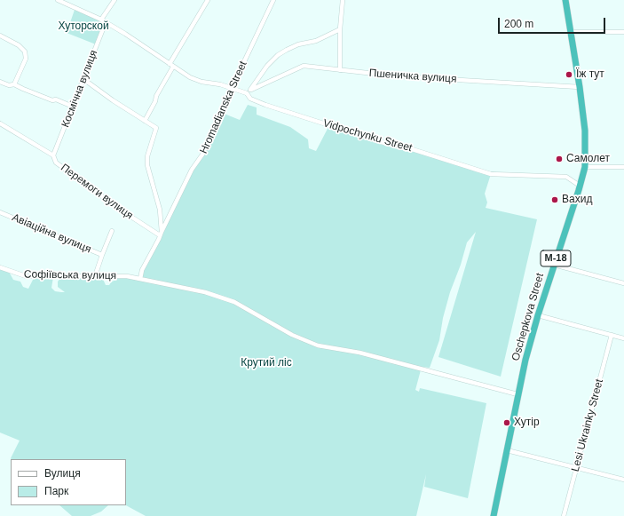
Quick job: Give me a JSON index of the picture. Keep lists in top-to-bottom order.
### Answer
{
  "streets": {
    "highway": ["М-18", "Oschepkova Street"],
    "street": [
      "Пшеничка вулиця",
      "Космічна вулиця",
      "Hromadianska Street",
      "Vidpochynku Street",
      "Перемоги вулиця",
      "Авіаційна вулиця",
      "Софіївська вулиця",
      "Lesi Ukrainky Street"
    ]
  },
  "crossings": [
    ["Пшеничка вулиця", "Oschepkova Street"],
    ["Космічна вулиця", "Vidpochynku Street"],
    ["Космічна вулиця", "Перемоги вулиця"],
    ["Hromadianska Street", "Vidpochynku Street"],
    ["Hromadianska Street", "Перемоги вулиця"],
    ["Hromadianska Street", "Софіївська вулиця"],
    ["Vidpochynku Street", "Oschepkova Street"],
    ["Софіївська вулиця", "Oschepkova Street"]
  ],
  "parks": ["Хуторской", "Крутий ліс"],
  "places": [
    "Їж тут",
    "Самолет",
    "Вахид",
    "Хутір"
  ],
  "legend": ["Вулиця", "Парк"],
  "scale_bar": "200 m"
}
